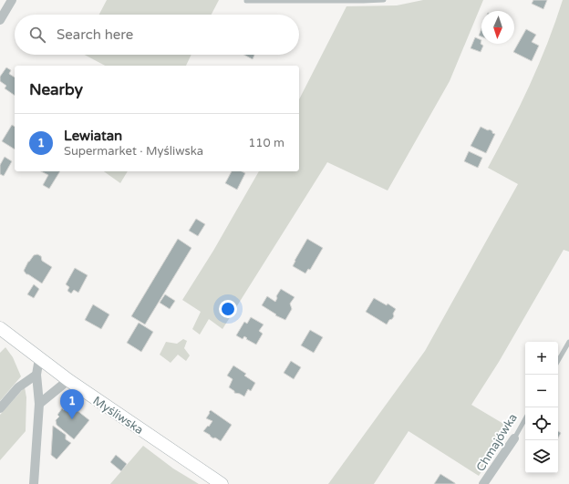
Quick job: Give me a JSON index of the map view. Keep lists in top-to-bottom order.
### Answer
{
  "streets": {
    "street": ["Myśliwska", "Chmajówka"]
  },
  "north": "bottom",
  "page": {
    "search": "Search here",
    "heading": "Nearby",
    "list": [
      {
        "mark": "1",
        "name": "Lewiatan",
        "note": "Supermarket · Myśliwska",
        "value": "110 m"
      }
    ],
    "map_buttons": ["+", "−"],
    "pins": "1"
  }
}
